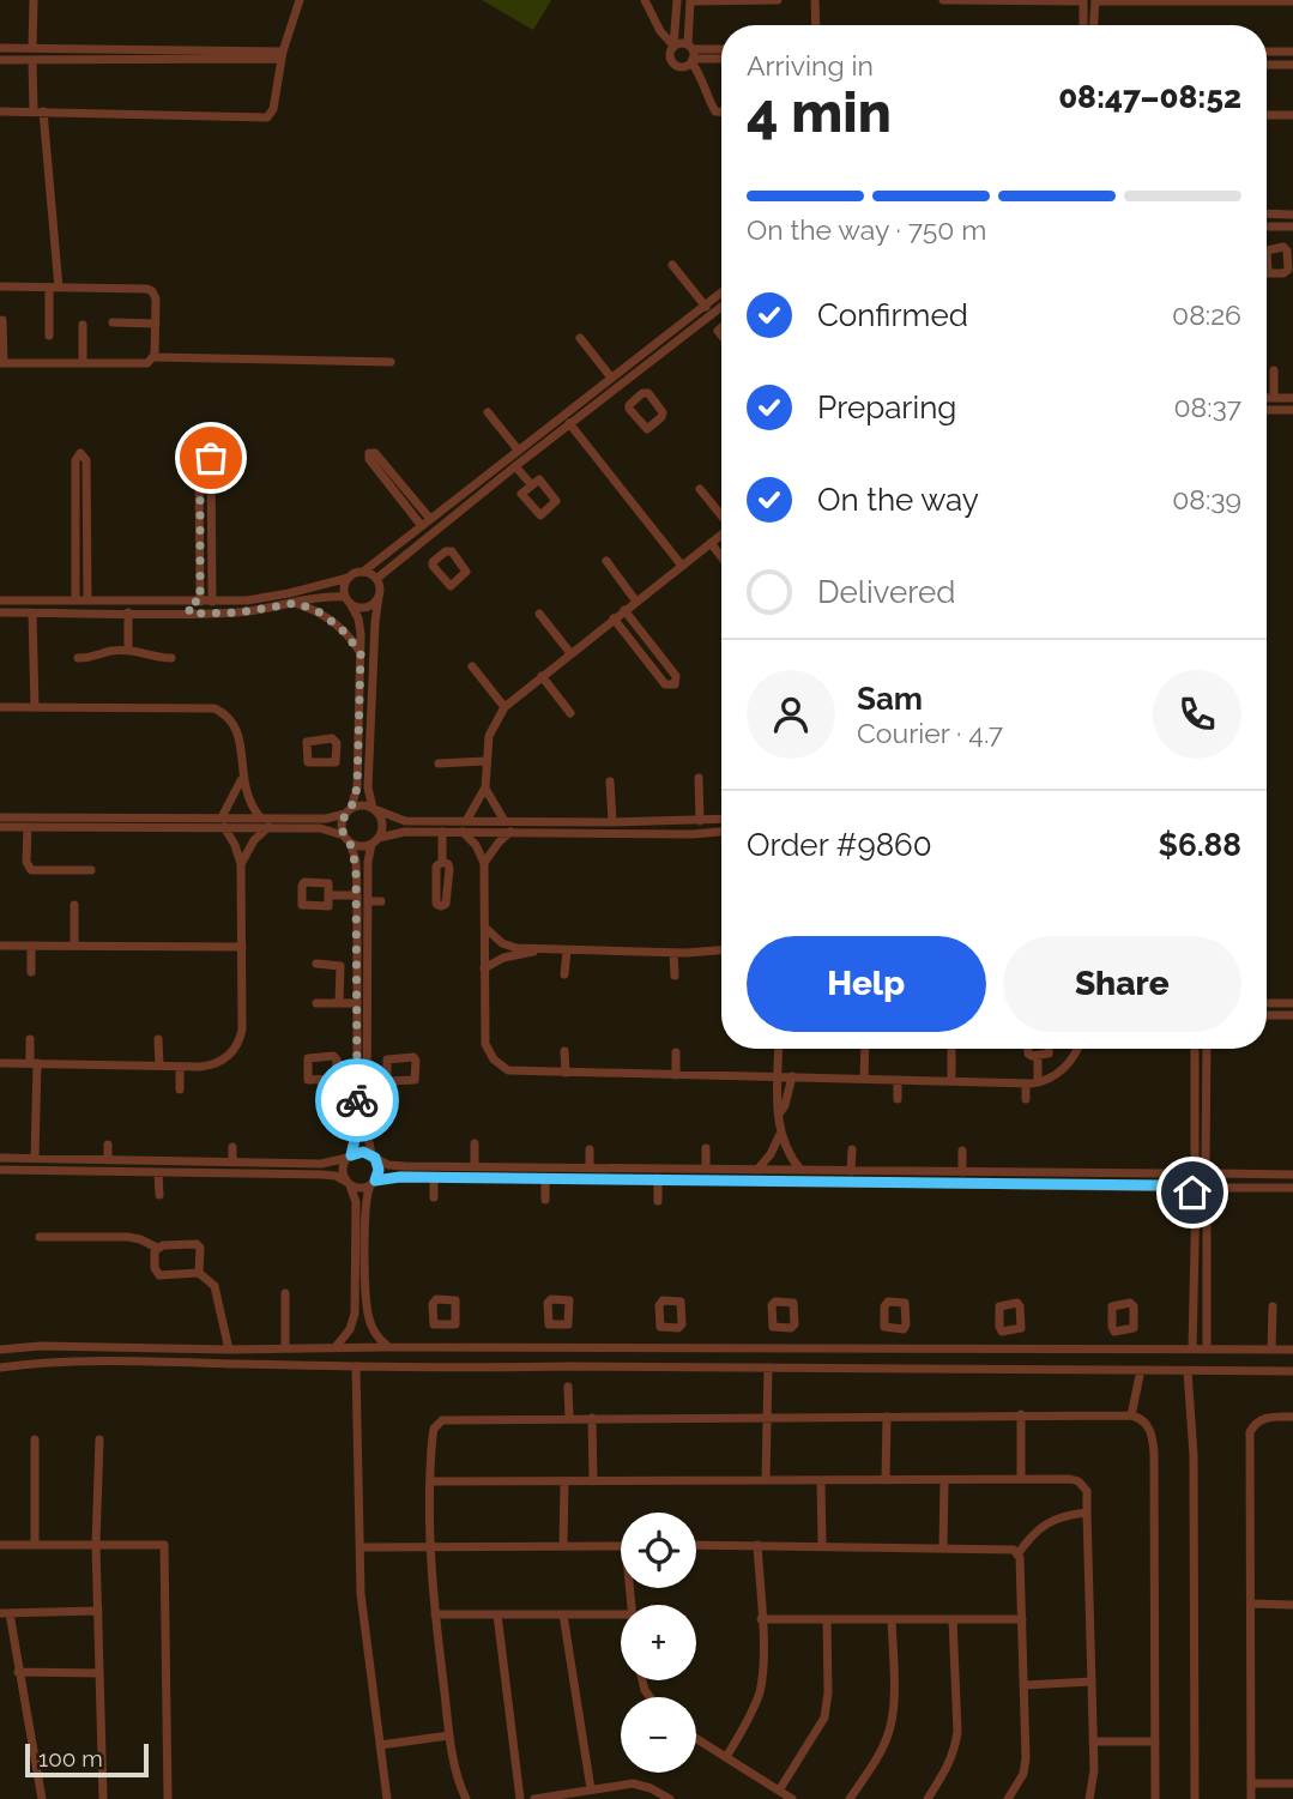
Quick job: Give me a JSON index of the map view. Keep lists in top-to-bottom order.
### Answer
{
  "scale_bar": "100 m",
  "page": {
    "heading": ["4 min", "Arriving in", "08:47–08:52"],
    "panel": [
      "Sam",
      "Courier · 4.7",
      "Order #9860",
      "$6.88"
    ],
    "bar": "On the way · 750 m",
    "list": [
      ["Confirmed", "08:26"],
      ["Preparing", "08:37"],
      ["On the way", "08:39"],
      "Delivered"
    ],
    "buttons": ["Help", "Share"],
    "map_buttons": ["+", "−"],
    "scale": "100 m"
  }
}
